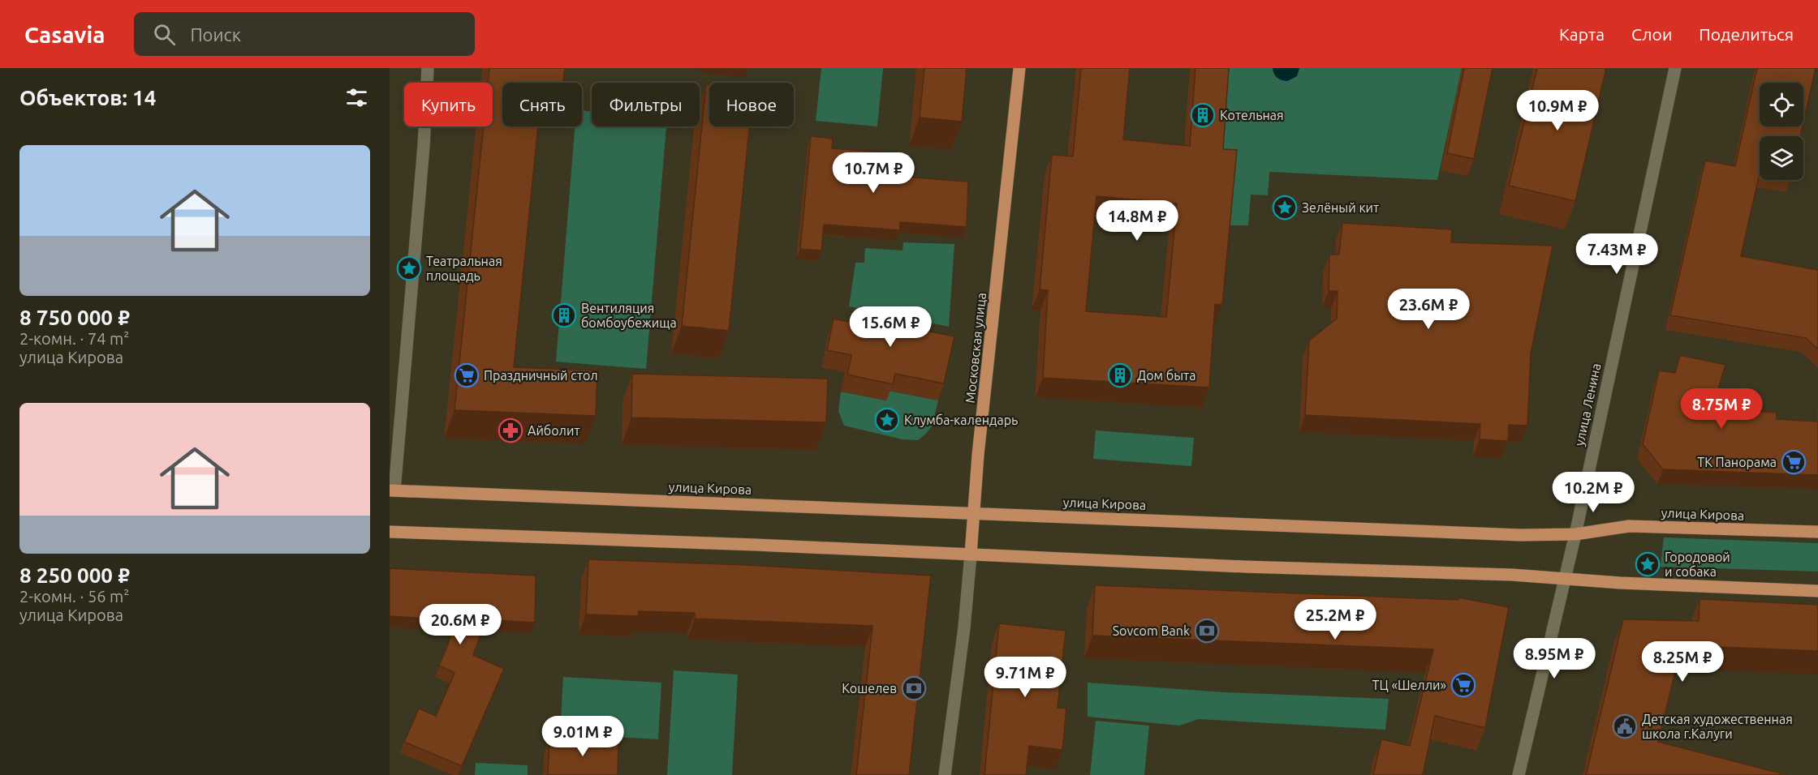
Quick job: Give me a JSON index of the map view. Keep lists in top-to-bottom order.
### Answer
{
  "streets": {
    "main road": ["Московская улица", "улица Ленина", "улица Кирова"]
  },
  "crossings": [
    ["Московская улица", "улица Кирова"],
    ["улица Ленина", "улица Кирова"]
  ],
  "places": {
    "building": ["Котельная", "Вентиляция бомбоубежища", "Дом быта"],
    "place": [
      "Зелёный кит",
      "Театральная площадь",
      "Клумба-календарь",
      "Городовой и собака"
    ],
    "supermarket": ["Праздничный стол", "ТК Панорама", "ТЦ «Шелли»"],
    "pharmacy": ["Айболит"],
    "bank": ["Sovcom Bank", "Кошелев"],
    "public building": ["Детская художественная школа г.Калуги"]
  },
  "page": {
    "header": "Casavia",
    "search": "Поиск",
    "nav": ["Карта", "Слои", "Поделиться"],
    "heading": "Объектов: 14",
    "chip": [
      "Купить",
      "Снять",
      "Фильтры",
      "Новое"
    ],
    "price": [
      "10.9M ₽",
      "10.7M ₽",
      "14.8M ₽",
      "7.43M ₽",
      "23.6M ₽",
      "15.6M ₽",
      "8.75M ₽",
      "10.2M ₽",
      "25.2M ₽",
      "20.6M ₽",
      "8.95M ₽",
      "8.25M ₽",
      "9.71M ₽",
      "9.01M ₽"
    ],
    "list": [
      {
        "name": "8 750 000 ₽",
        "note": "2-комн. · 74 m² · улица Кирова"
      },
      {
        "name": "8 250 000 ₽",
        "note": "2-комн. · 56 m² · улица Кирова"
      }
    ]
  }
}
